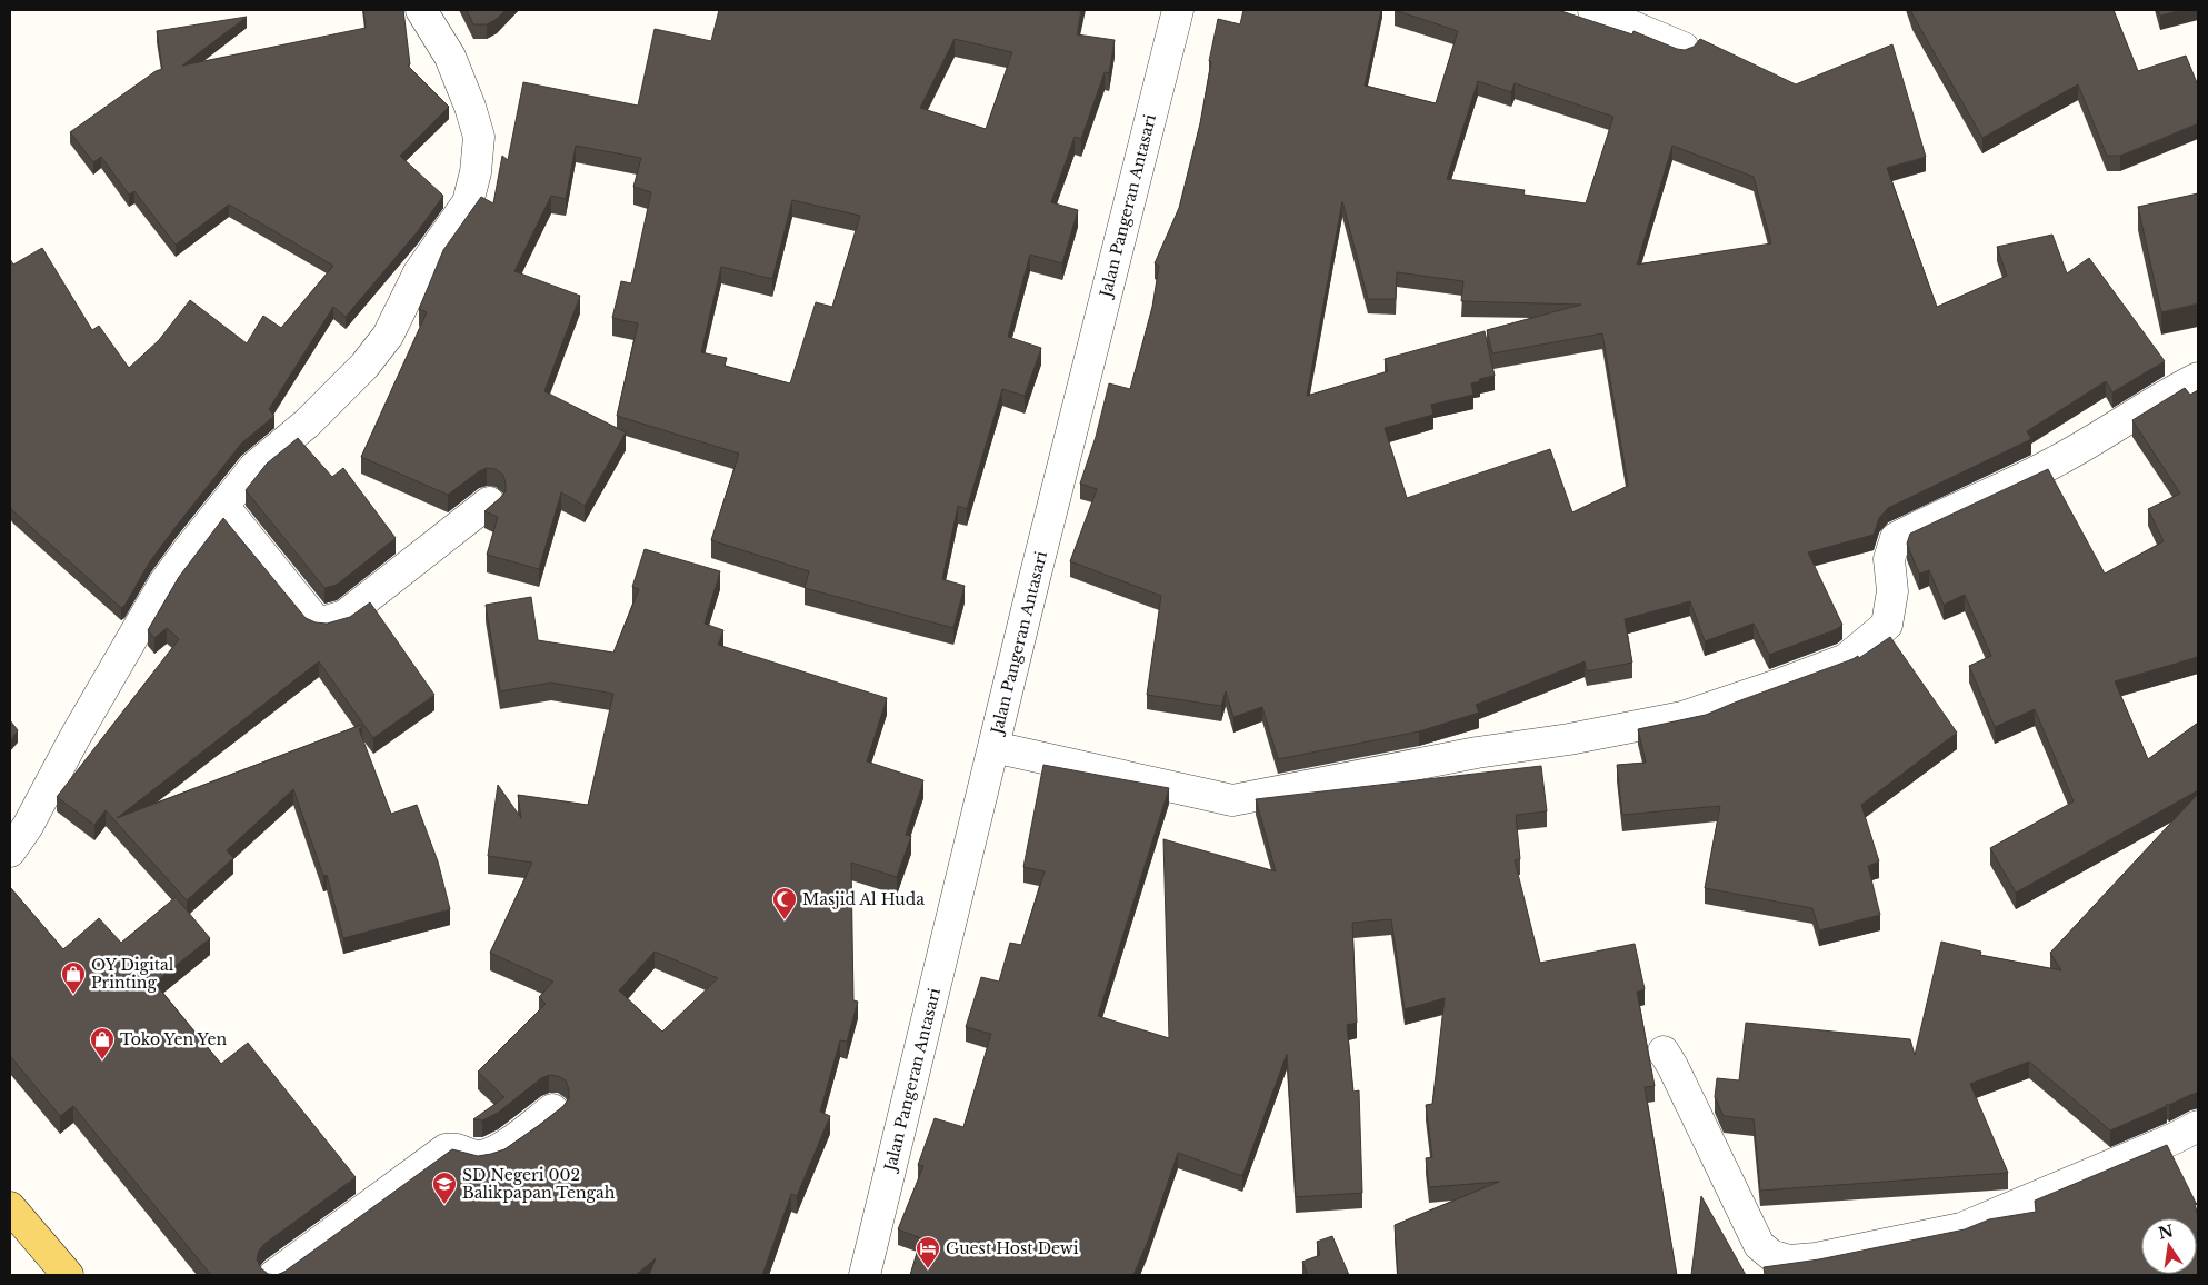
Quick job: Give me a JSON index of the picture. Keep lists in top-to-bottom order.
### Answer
{
  "streets": {
    "street": ["Jalan Pangeran Antasari"]
  },
  "places": {
    "mosque": ["Masjid Al Huda"],
    "shop": ["OY Digital Printing", "Toko Yen Yen"],
    "school or university": ["SD Negeri 002 Balikpapan Tengah"],
    "hotel": ["Guest Host Dewi"]
  },
  "north": "top"
}
